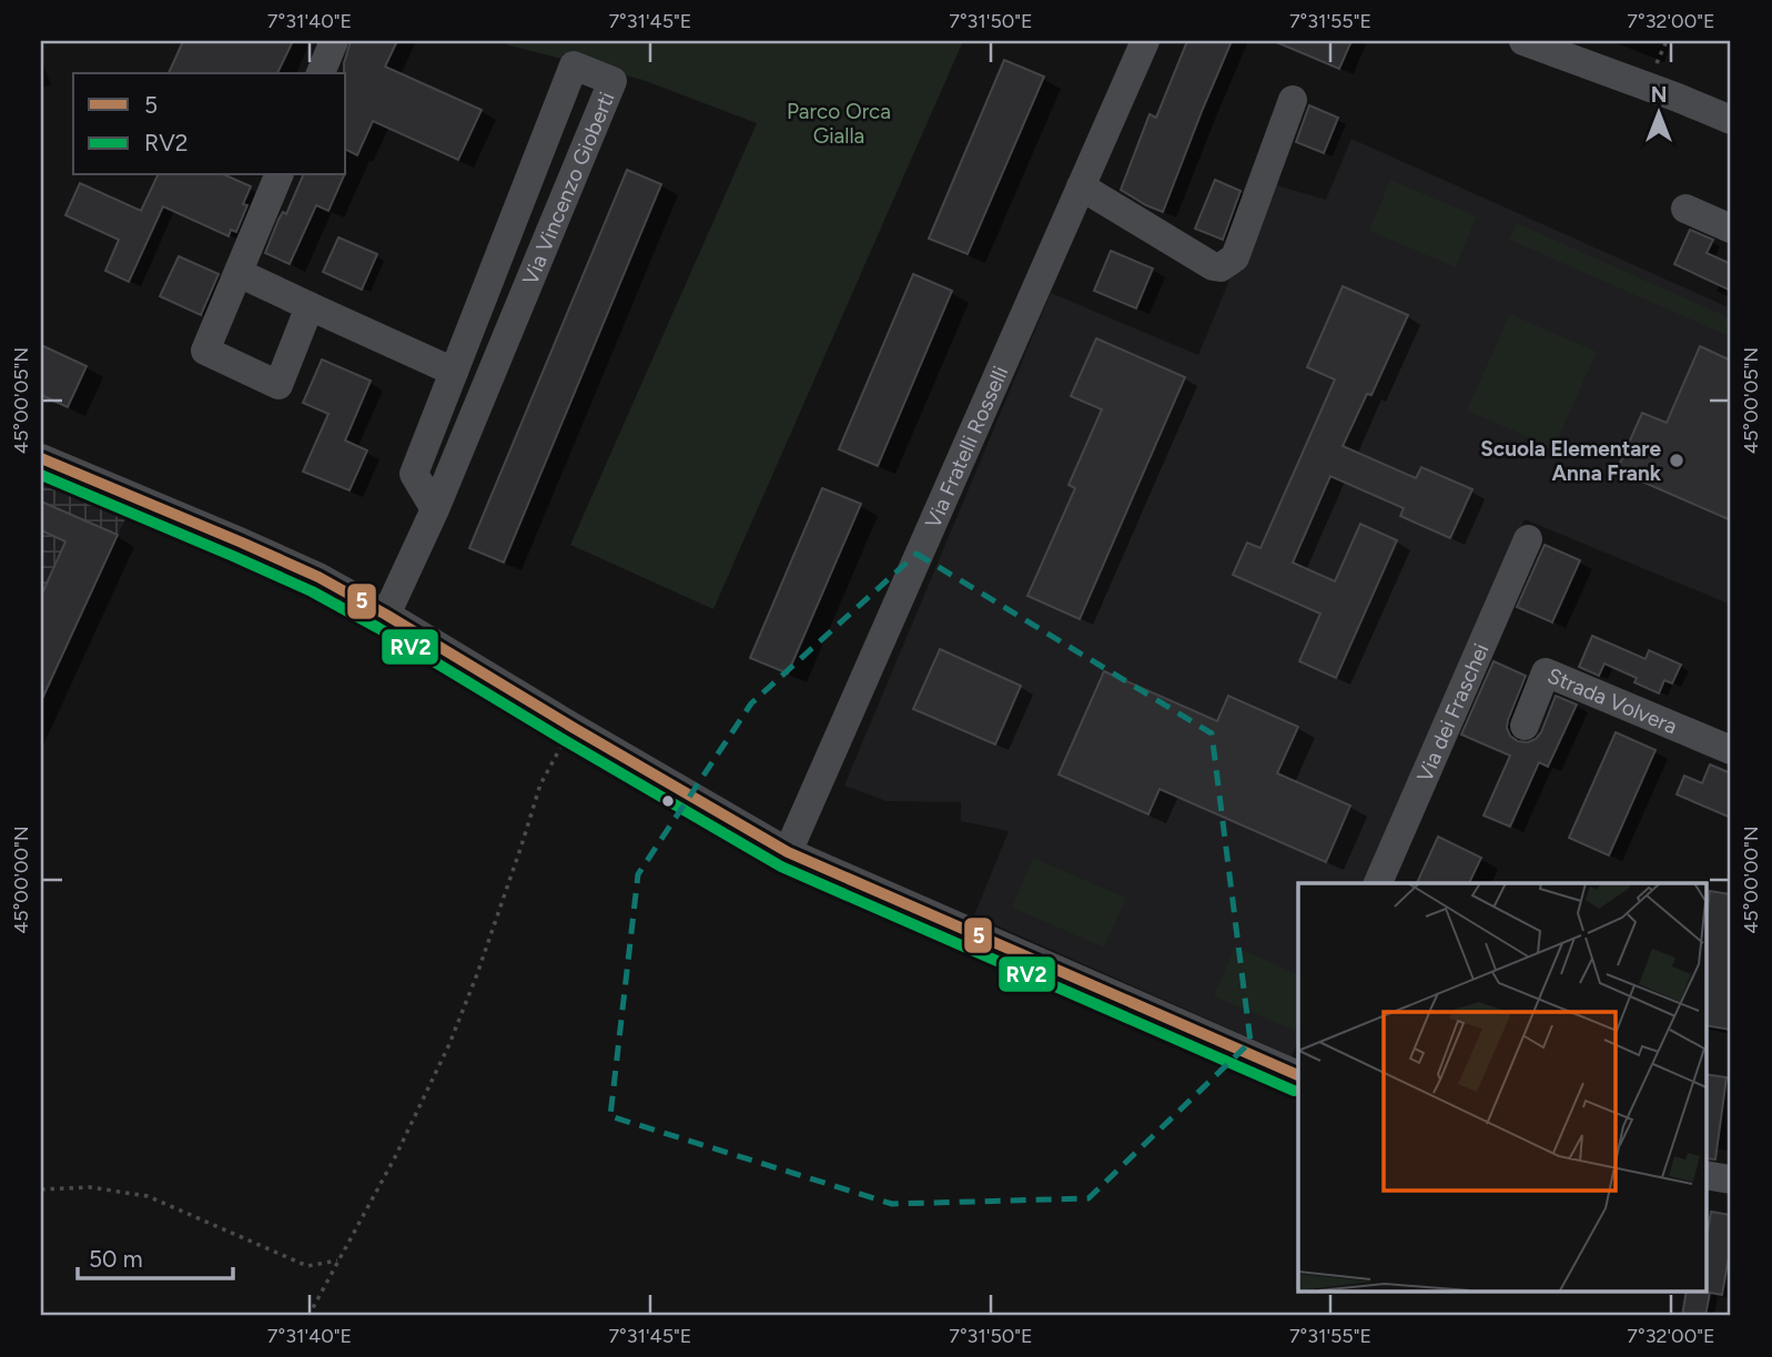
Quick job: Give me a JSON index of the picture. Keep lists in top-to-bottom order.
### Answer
{
  "streets": {
    "street": [
      "Via Vincenzo Gioberti",
      "Via Fratelli Rosselli",
      "Strada Volvera",
      "Via dei Fraschei"
    ]
  },
  "parks": ["Parco Orca Gialla"],
  "places": ["Scuola Elementare Anna Frank"],
  "lines": ["transit line 5", "transit line RV2"],
  "legend": ["5", "RV2"],
  "scale_bar": "50 m",
  "north": "top",
  "coordinates": [
    "7°31'40\"E",
    "7°31'45\"E",
    "7°31'50\"E",
    "7°31'55\"E",
    "7°32'00\"E",
    "45°00'05\"N",
    "45°00'00\"N"
  ]
}
